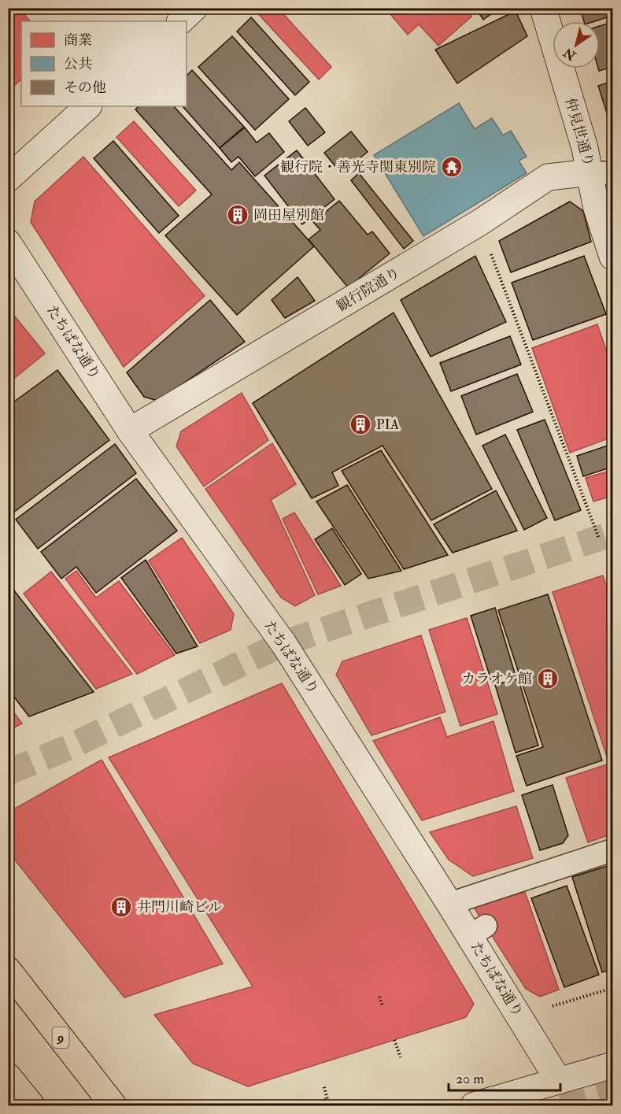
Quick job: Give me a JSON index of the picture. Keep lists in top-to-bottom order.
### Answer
{
  "streets": {
    "main road": ["9"],
    "street": ["仲見世通り", "観行院通り", "たちばな通り"]
  },
  "crossings": [
    ["仲見世通り", "観行院通り"],
    ["観行院通り", "たちばな通り"]
  ],
  "places": {
    "temple": ["観行院・善光寺関東別院"],
    "building": [
      "岡田屋別館",
      "PIA",
      "カラオケ館",
      "井門川崎ビル"
    ]
  },
  "legend": ["商業", "公共", "その他"],
  "scale_bar": "20 m",
  "north": "bottom left"
}
